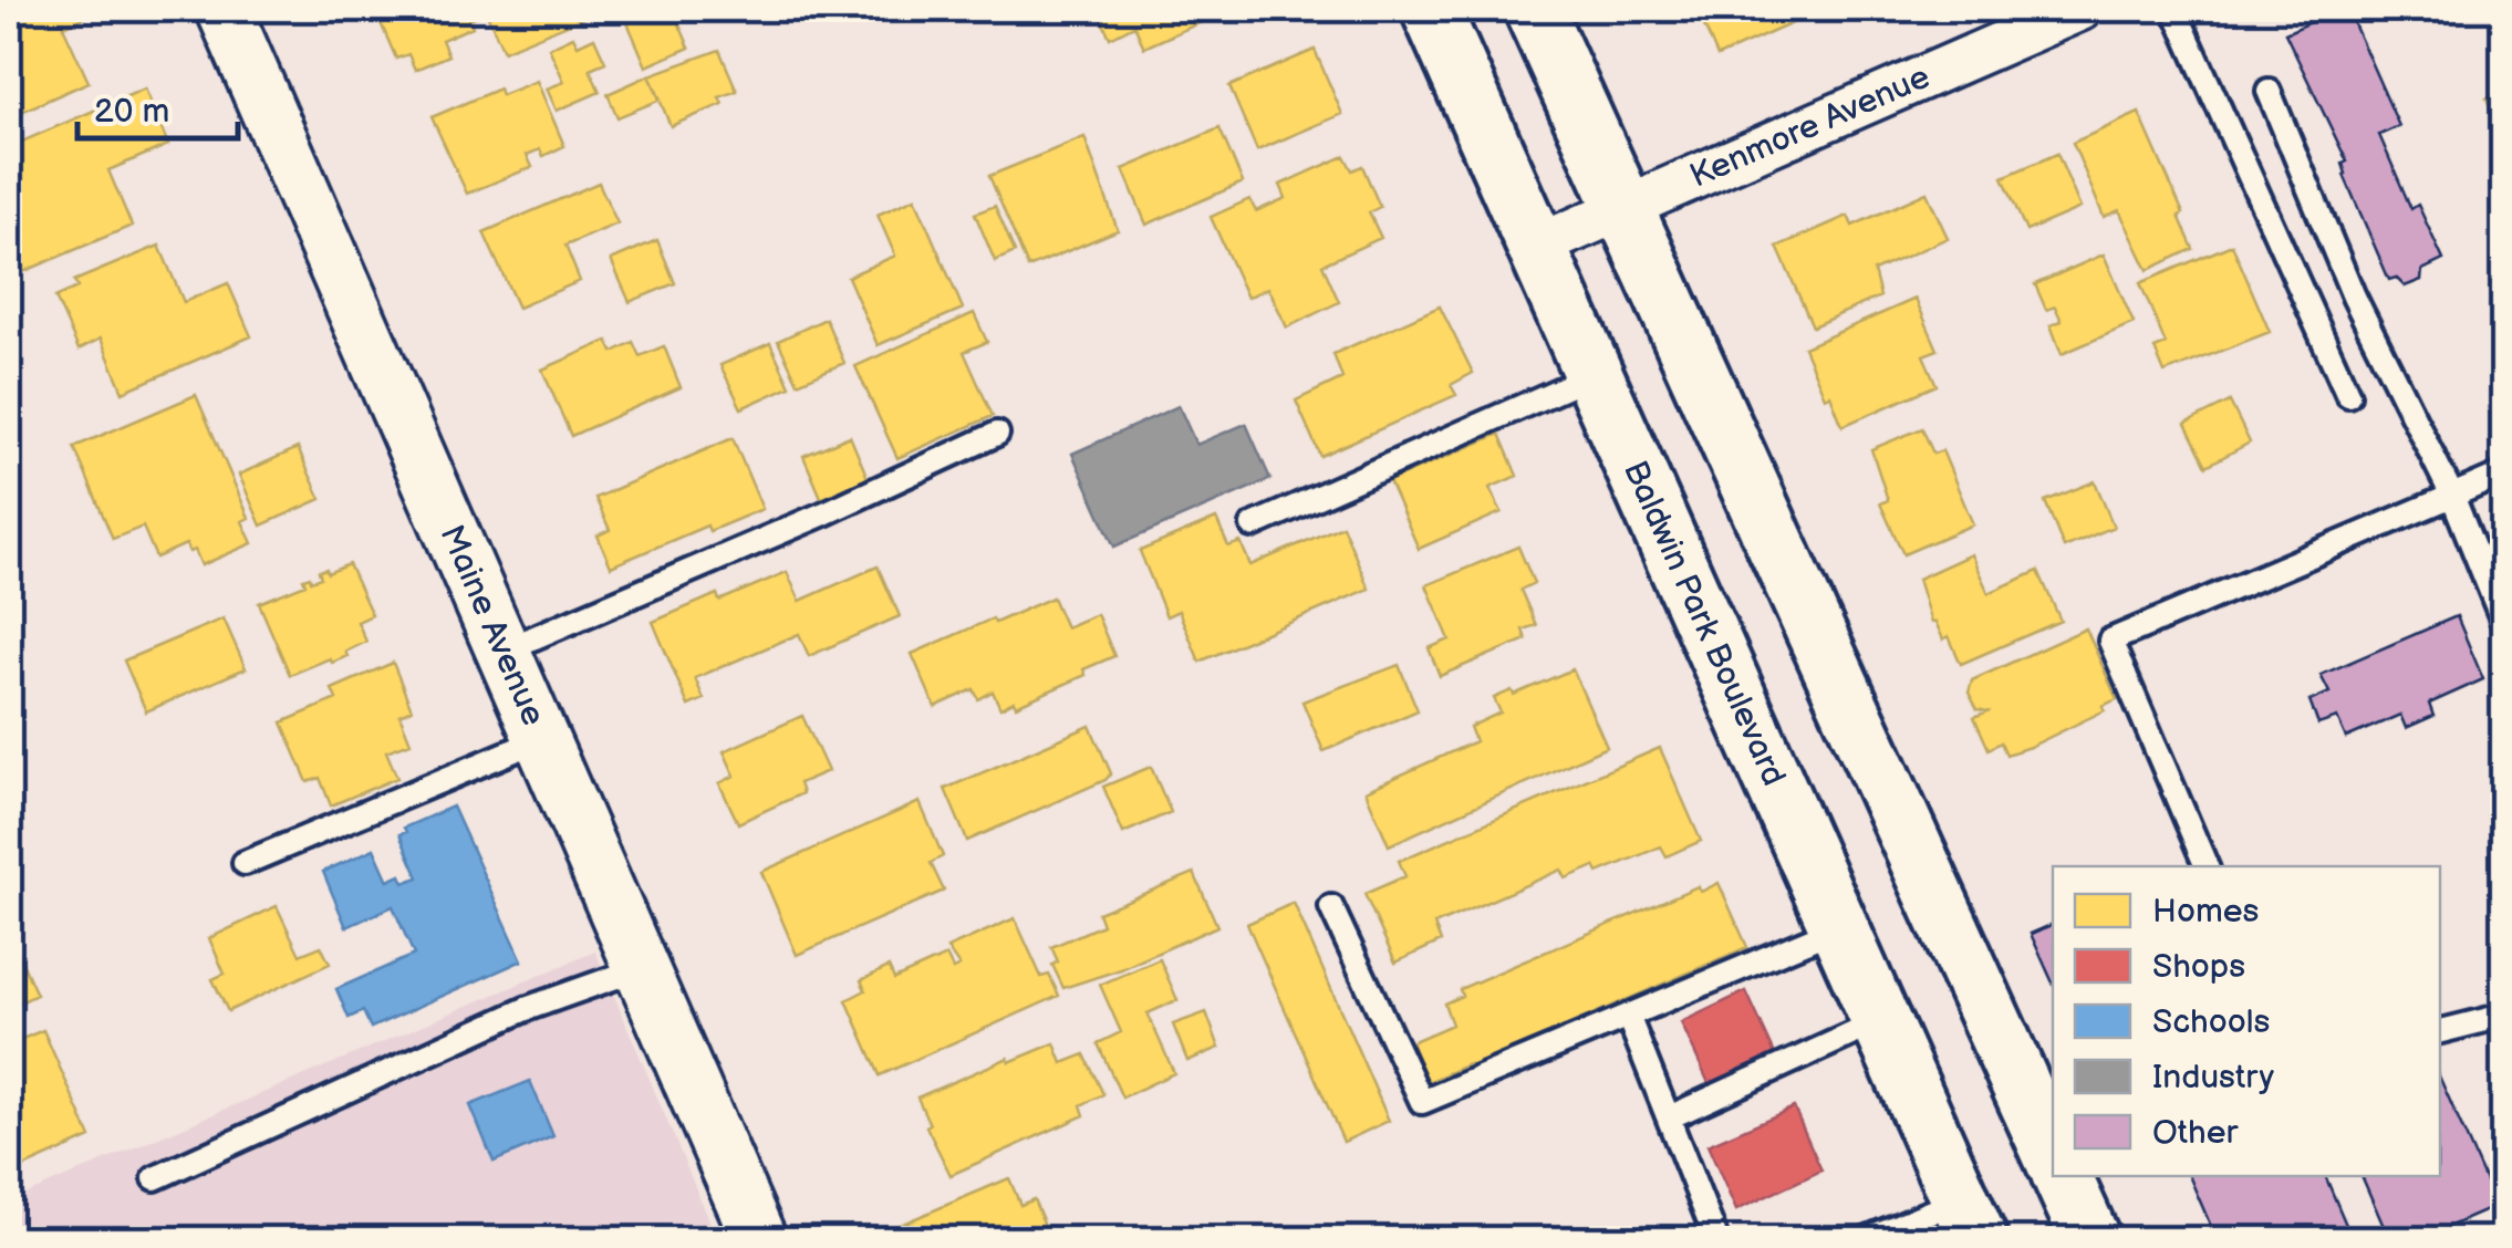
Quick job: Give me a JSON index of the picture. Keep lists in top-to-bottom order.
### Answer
{
  "streets": {
    "main road": ["Baldwin Park Boulevard"],
    "street": ["Kenmore Avenue", "Maine Avenue"]
  },
  "crossings": [
    ["Kenmore Avenue", "Baldwin Park Boulevard"]
  ],
  "legend": [
    "Homes",
    "Shops",
    "Schools",
    "Industry",
    "Other"
  ],
  "scale_bar": "20 m"
}
